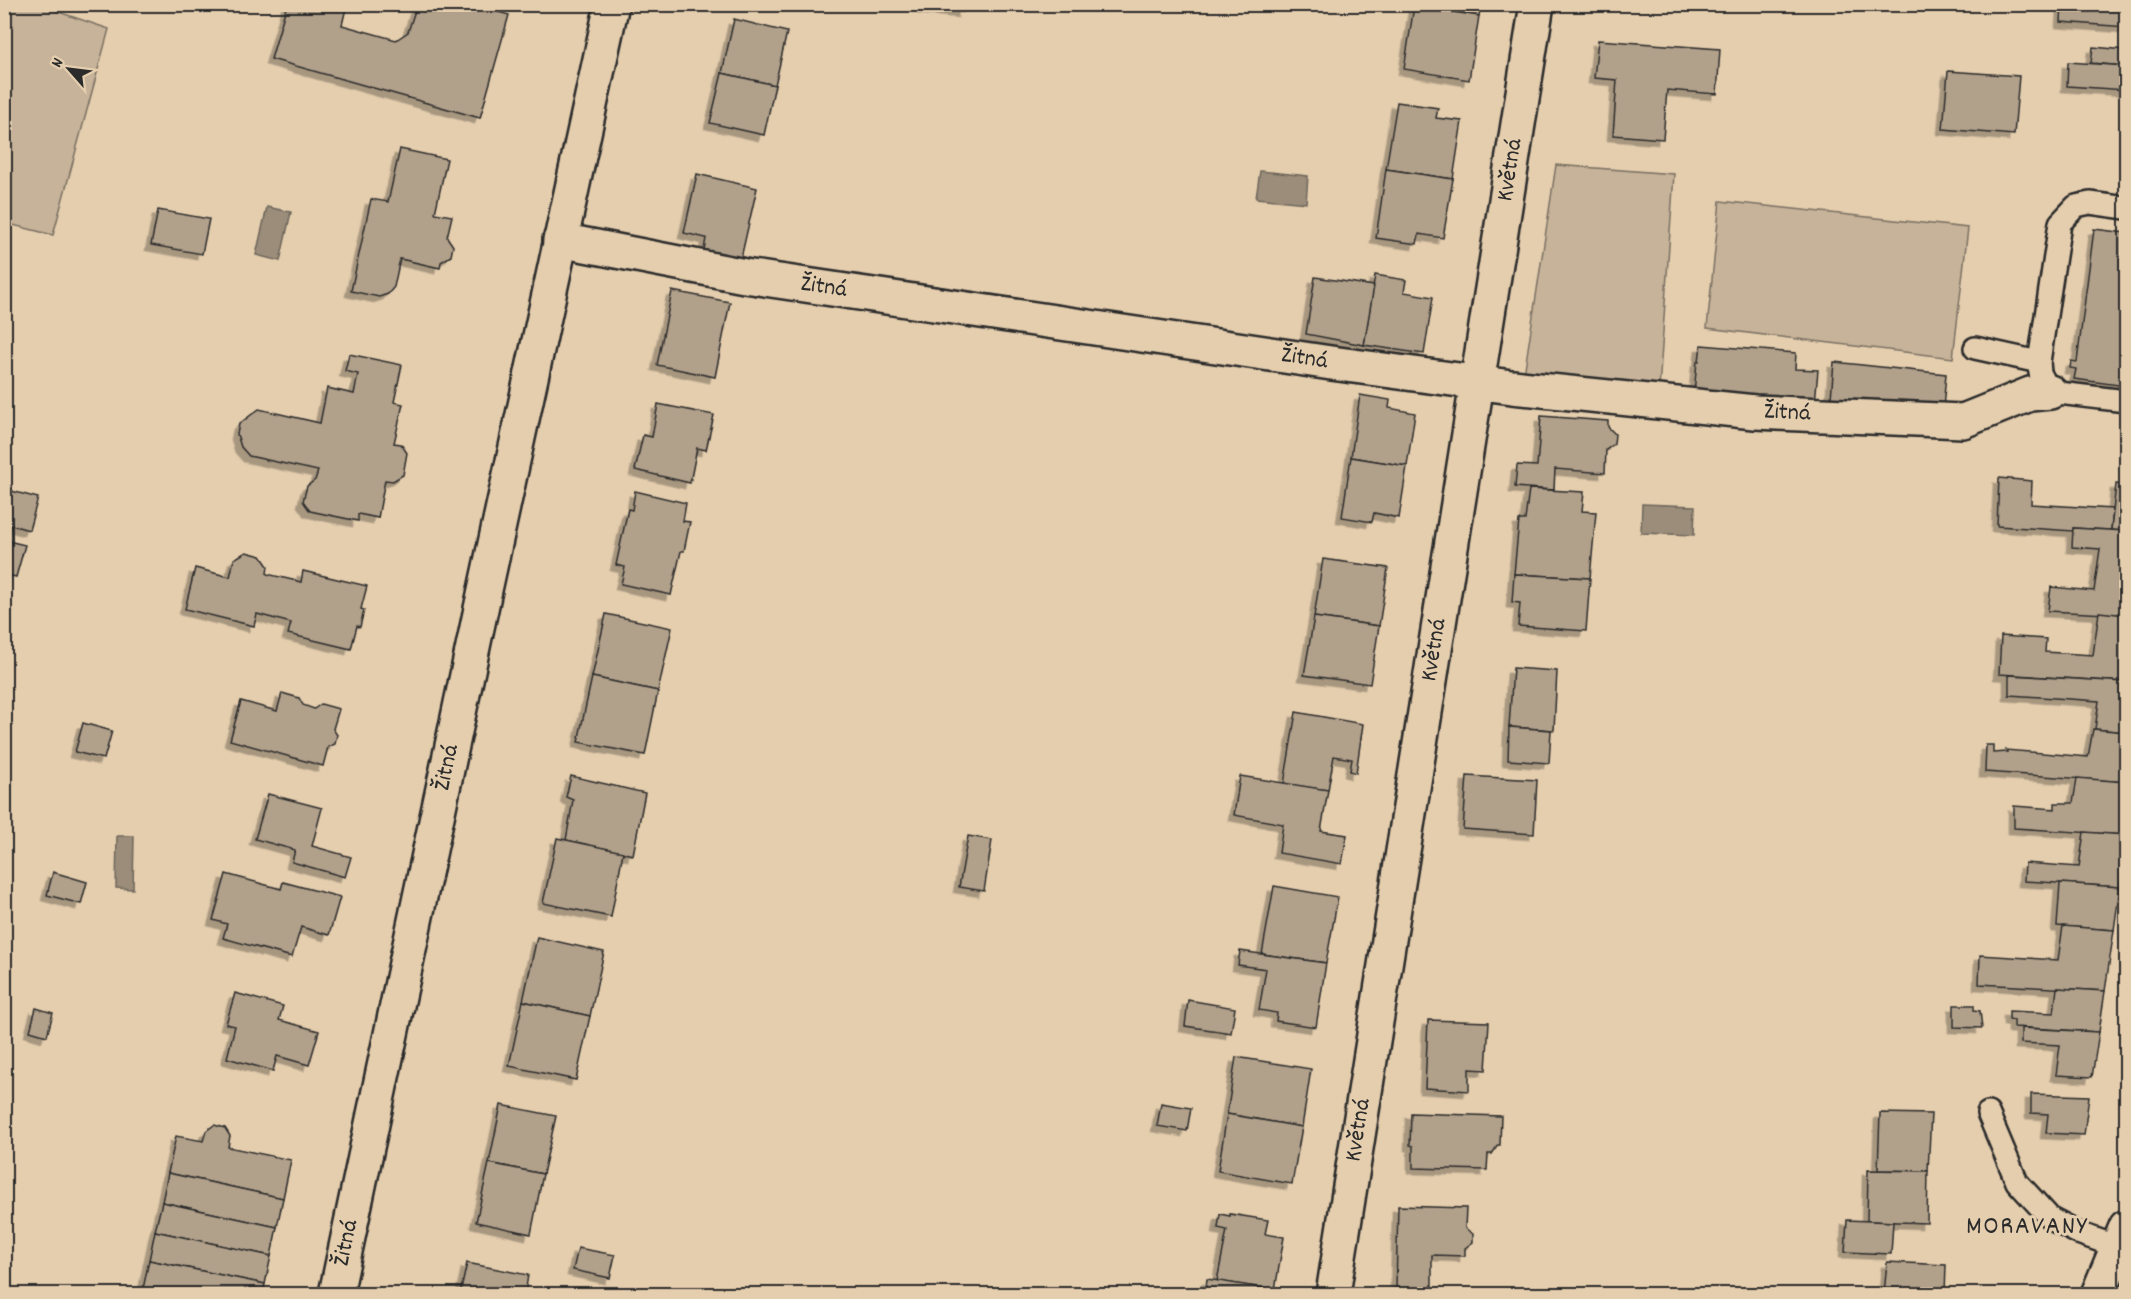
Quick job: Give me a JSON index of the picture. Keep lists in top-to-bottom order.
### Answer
{
  "streets": {
    "street": ["Květná", "Žitná"]
  },
  "crossings": [
    ["Květná", "Žitná"]
  ],
  "districts": ["MORAVANY"],
  "north": "top left"
}
